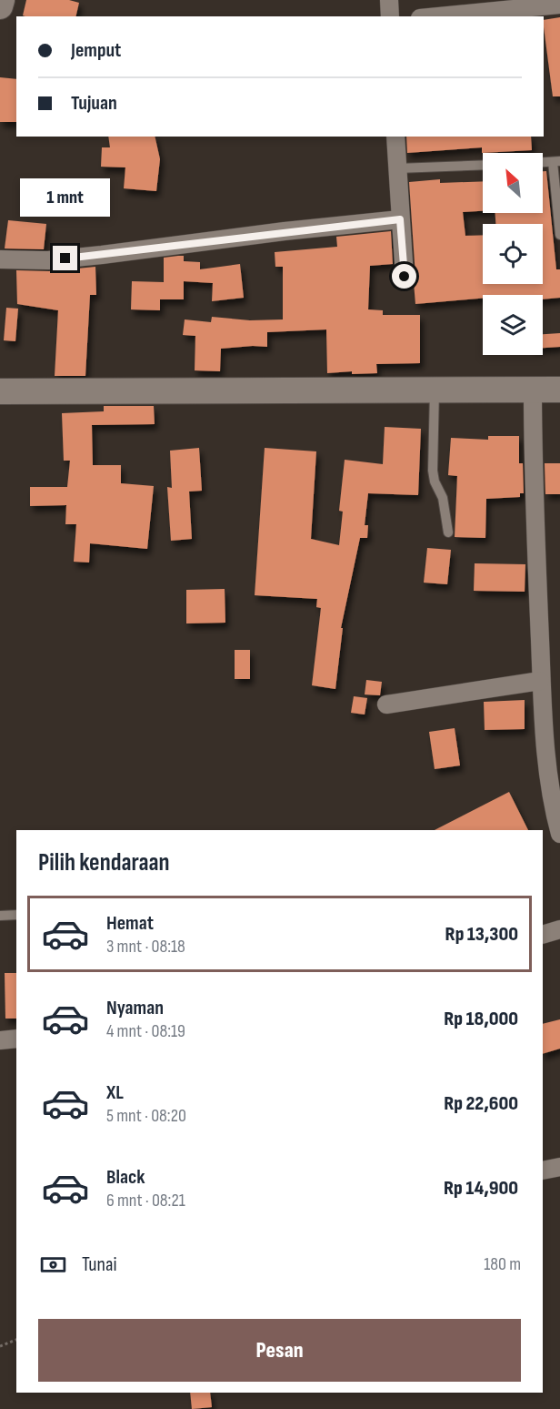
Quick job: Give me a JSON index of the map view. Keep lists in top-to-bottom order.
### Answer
{
  "north": "top left",
  "page": {
    "banner": ["Jemput", "Tujuan"],
    "bubble": "1 mnt",
    "heading": "Pilih kendaraan",
    "list": [
      {
        "name": "Hemat",
        "note": "3 mnt · 08:18",
        "value": "Rp 13,300"
      },
      {
        "name": "Nyaman",
        "note": "4 mnt · 08:19",
        "value": "Rp 18,000"
      },
      {
        "name": "XL",
        "note": "5 mnt · 08:20",
        "value": "Rp 22,600"
      },
      {
        "name": "Black",
        "note": "6 mnt · 08:21",
        "value": "Rp 14,900"
      }
    ],
    "pay": ["Tunai", "180 m"],
    "buttons": "Pesan"
  }
}
